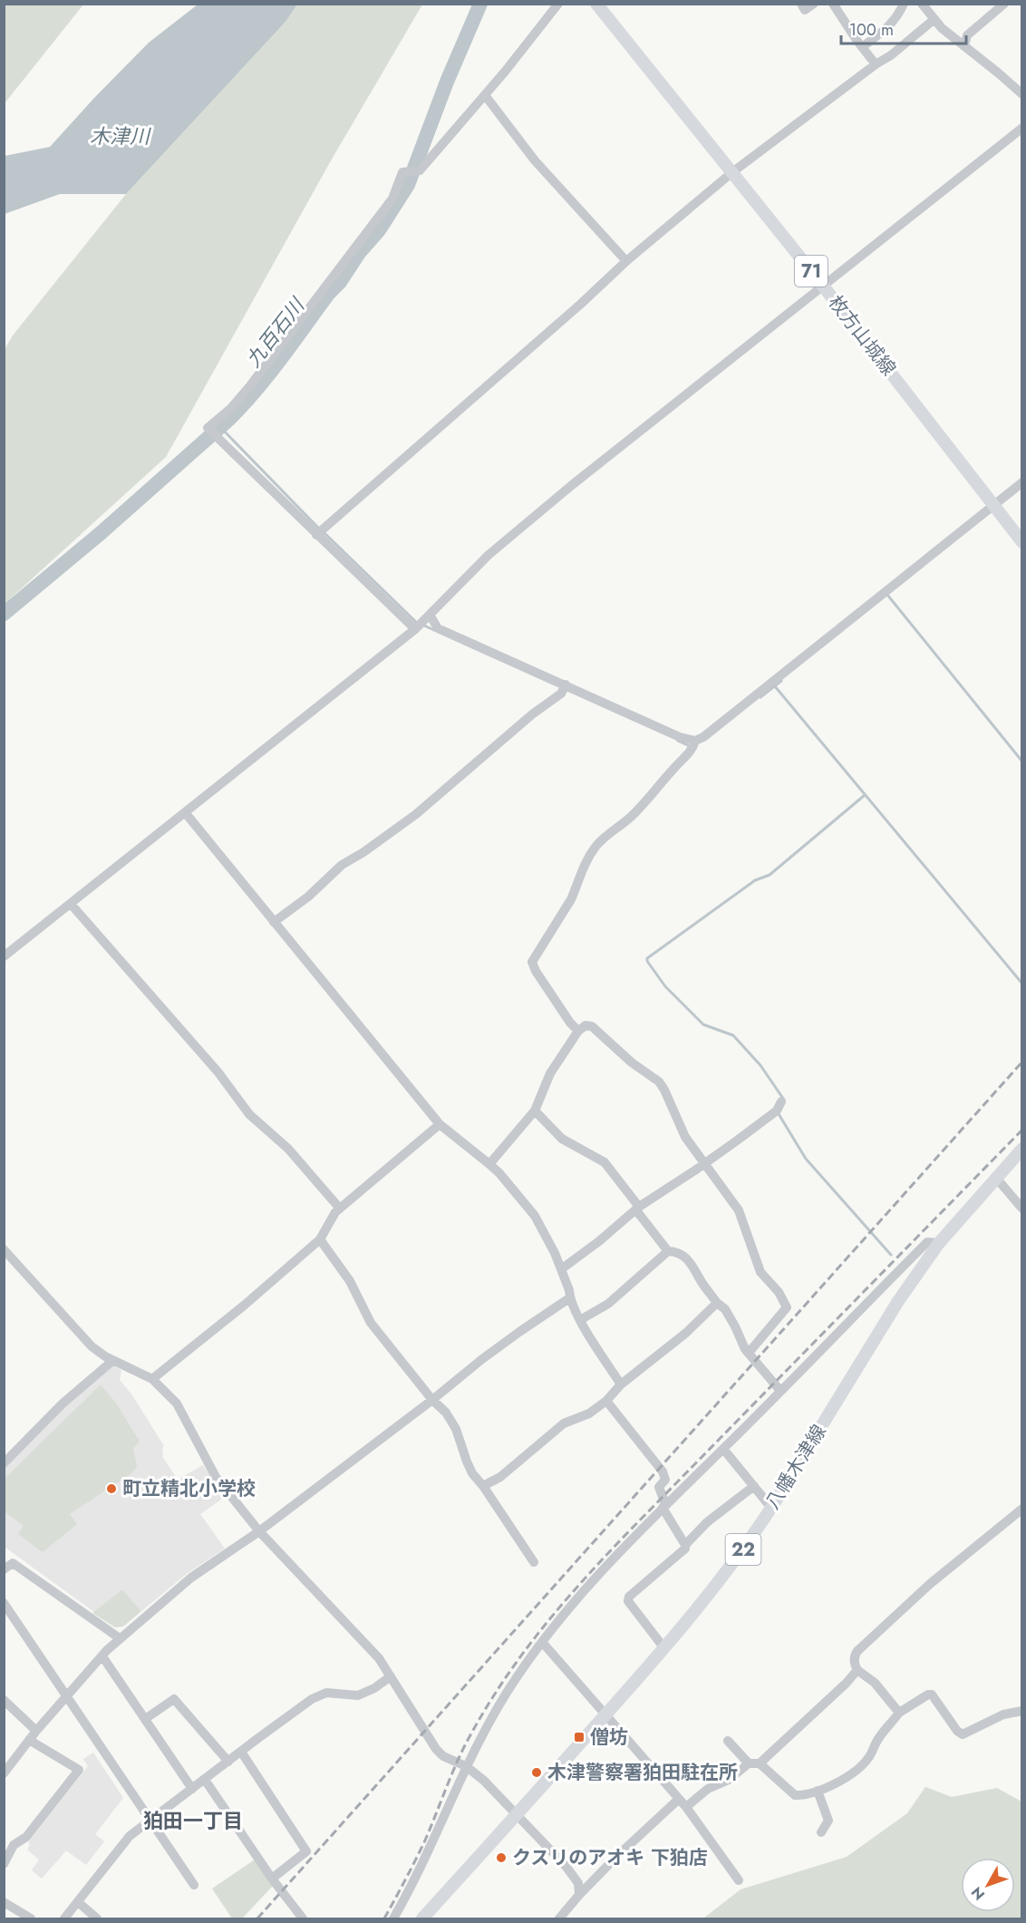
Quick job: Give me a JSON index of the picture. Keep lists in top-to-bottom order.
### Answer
{
  "streets": {
    "main road": [
      "71",
      "枚方山城線",
      "八幡木津線",
      "22"
    ]
  },
  "districts": ["狛田一丁目"],
  "water": ["木津川", "九百石川"],
  "places": {
    "other": ["町立精北小学校", "木津警察署狛田駐在所", "クスリのアオキ 下狛店"],
    "transit": ["僧坊"]
  },
  "scale_bar": "100 m",
  "north": "bottom left"
}
